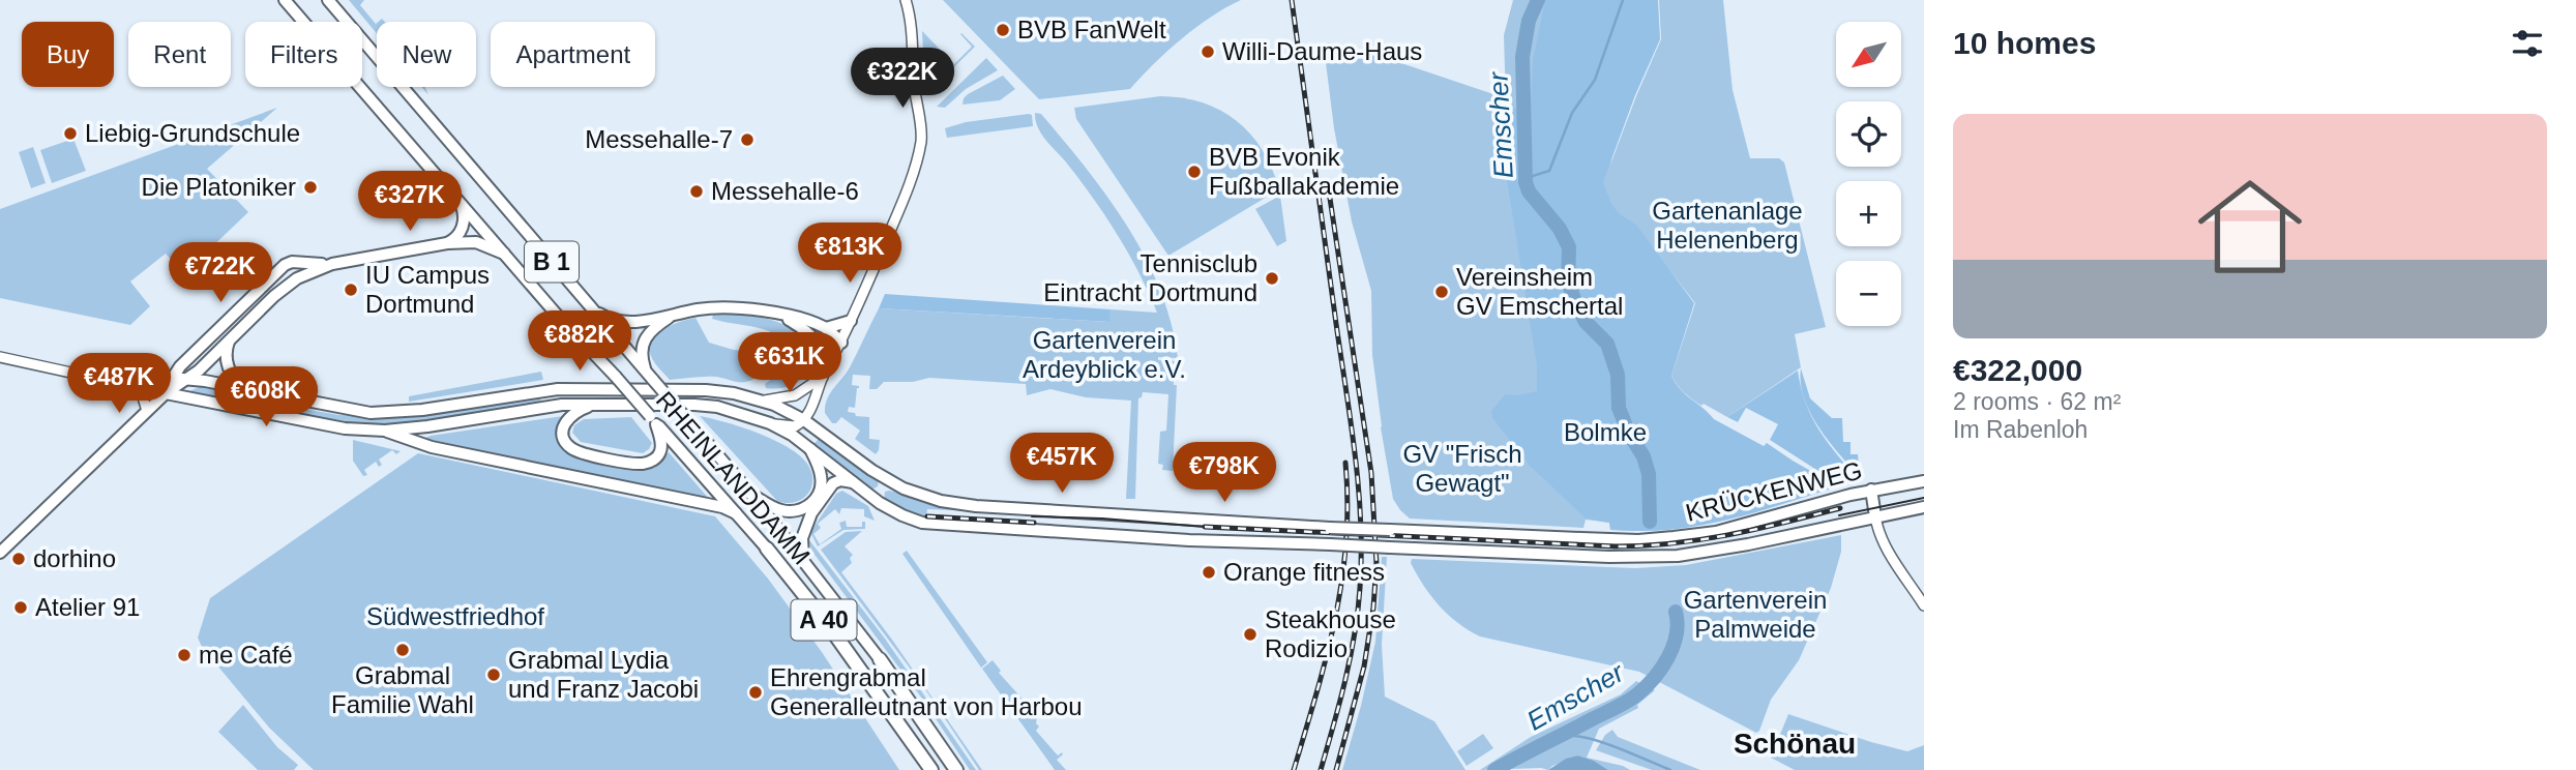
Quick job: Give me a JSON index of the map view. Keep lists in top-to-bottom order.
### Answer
{
  "streets": {
    "highway": ["RHEINLANDDAMM", "A 40"],
    "main road": ["B 1", "KRÜCKENWEG"]
  },
  "crossings": [
    ["B 1", "RHEINLANDDAMM"],
    ["B 1", "KRÜCKENWEG"]
  ],
  "districts": ["Schönau"],
  "water": ["Emscher"],
  "parks": [
    "Gartenanlage Helenenberg",
    "Gartenverein Ardeyblick e.V.",
    "Bolmke",
    "GV \"Frisch Gewagt\"",
    "Gartenverein Palmweide",
    "Südwestfriedhof"
  ],
  "places": [
    "BVB FanWelt",
    "Willi-Daume-Haus",
    "Liebig-Grundschule",
    "Messehalle-7",
    "BVB Evonik Fußballakademie",
    "Die Platoniker",
    "Messehalle-6",
    "Tennisclub Eintracht Dortmund",
    "IU Campus Dortmund",
    "Vereinsheim GV Emschertal",
    "dorhino",
    "Orange fitness",
    "Atelier 91",
    "Steakhouse Rodizio",
    "Grabmal Familie Wahl",
    "me Café",
    "Grabmal Lydia und Franz Jacobi",
    "Ehrengrabmal Generalleutnant von Harbou"
  ],
  "north": "bottom left",
  "page": {
    "heading": "10 homes",
    "map_buttons": ["+", "−"],
    "chip": [
      "Buy",
      "Rent",
      "Filters",
      "New",
      "Apartment"
    ],
    "price": [
      "€322K",
      "€327K",
      "€813K",
      "€722K",
      "€882K",
      "€631K",
      "€487K",
      "€608K",
      "€457K",
      "€798K"
    ],
    "list": [
      {
        "name": "€322,000",
        "note": "2 rooms · 62 m² · Im Rabenloh"
      }
    ]
  }
}
